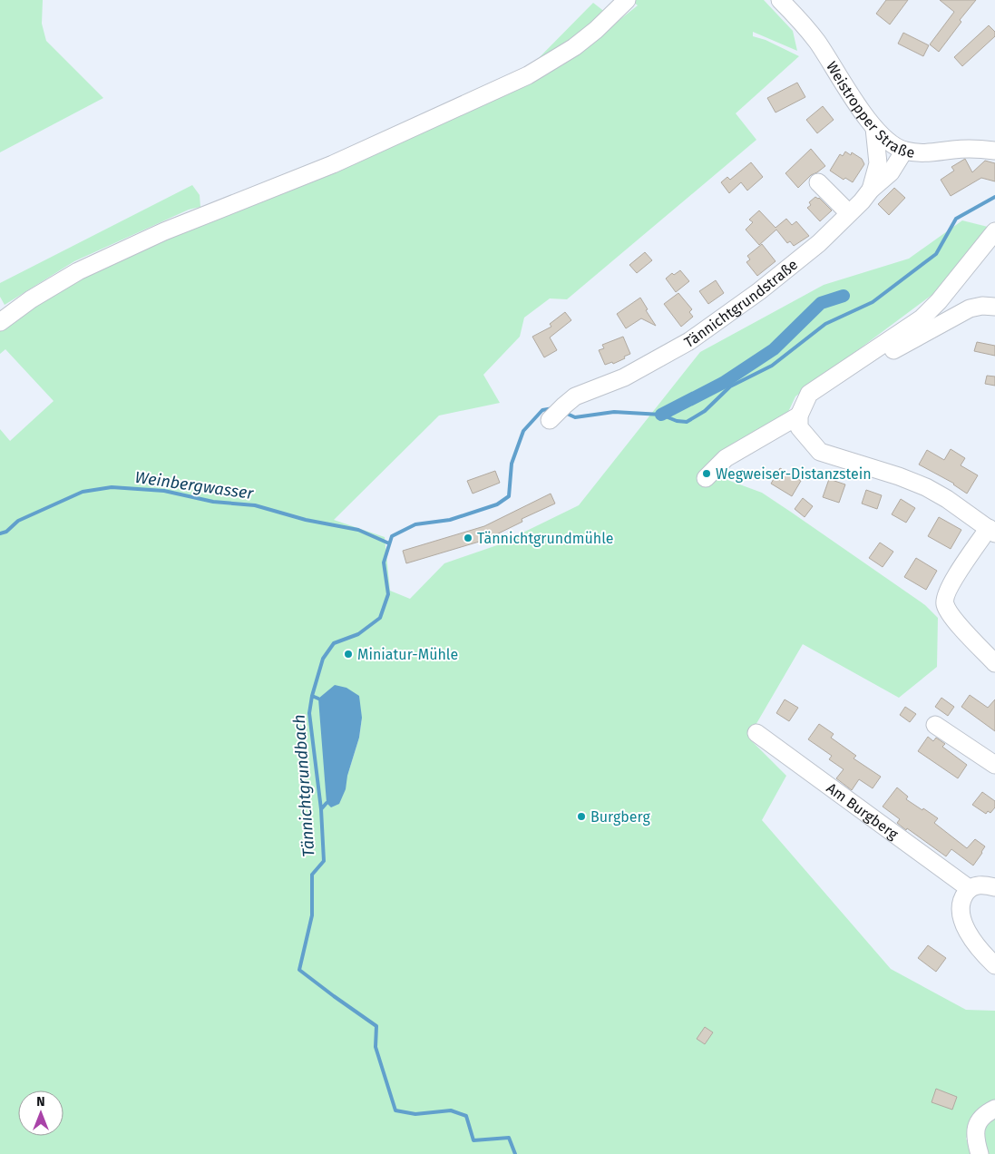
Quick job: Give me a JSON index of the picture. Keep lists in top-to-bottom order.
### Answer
{
  "streets": {
    "street": ["Weistropper Straße", "Tännichtgrundstraße", "Am Burgberg"]
  },
  "crossings": [
    ["Weistropper Straße", "Tännichtgrundstraße"]
  ],
  "water": ["Weinbergwasser", "Tännichtgrundbach"],
  "places": [
    "Wegweiser-Distanzstein",
    "Tännichtgrundmühle",
    "Miniatur-Mühle",
    "Burgberg"
  ],
  "north": "top"
}
